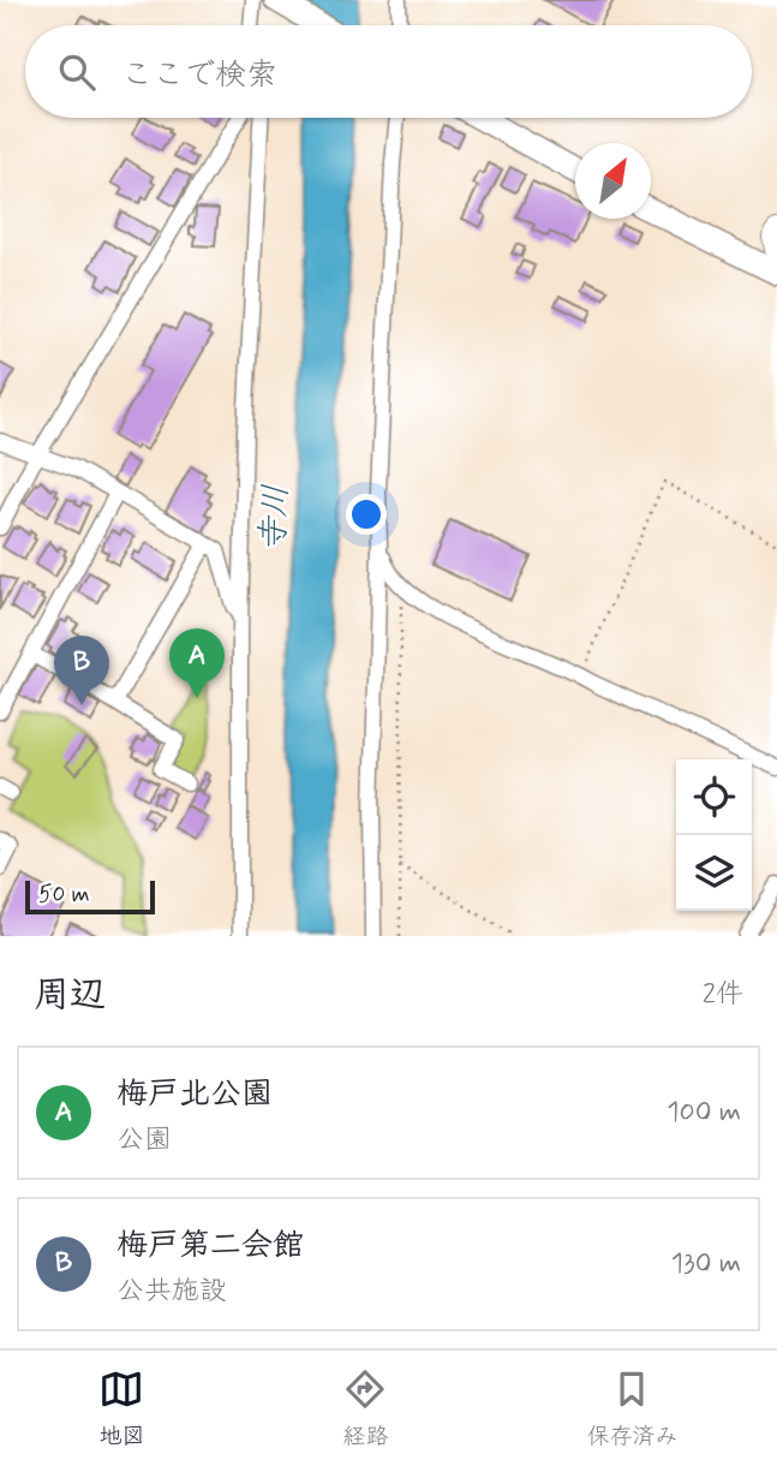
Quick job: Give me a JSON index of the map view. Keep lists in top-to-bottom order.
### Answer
{
  "water": ["寺川"],
  "scale_bar": "50 m",
  "north": "top right",
  "page": {
    "search": "ここで検索",
    "pins": ["A", "B"],
    "scale": "50 m",
    "heading": ["周辺", "2件"],
    "list": [
      {
        "mark": "A",
        "name": "梅戸北公園",
        "note": "公園",
        "value": "100 m"
      },
      {
        "mark": "B",
        "name": "梅戸第二会館",
        "note": "公共施設",
        "value": "130 m"
      }
    ],
    "nav": ["地図", "経路", "保存済み"]
  }
}
